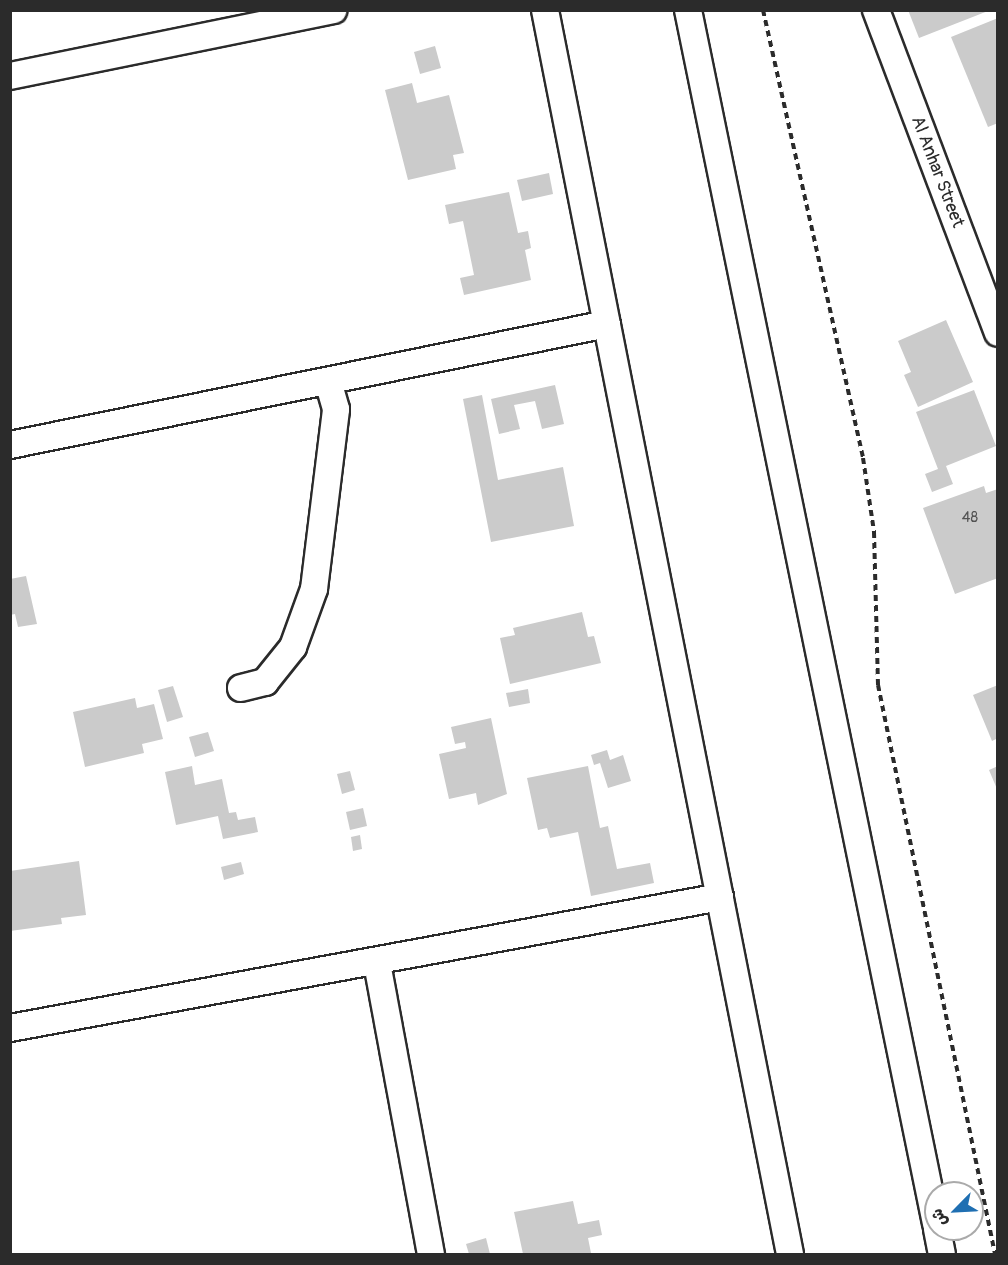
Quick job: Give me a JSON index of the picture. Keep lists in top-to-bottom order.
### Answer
{
  "streets": {
    "street": ["Al Anhar Street"]
  },
  "house_numbers": ["48"],
  "north": "bottom left"
}
